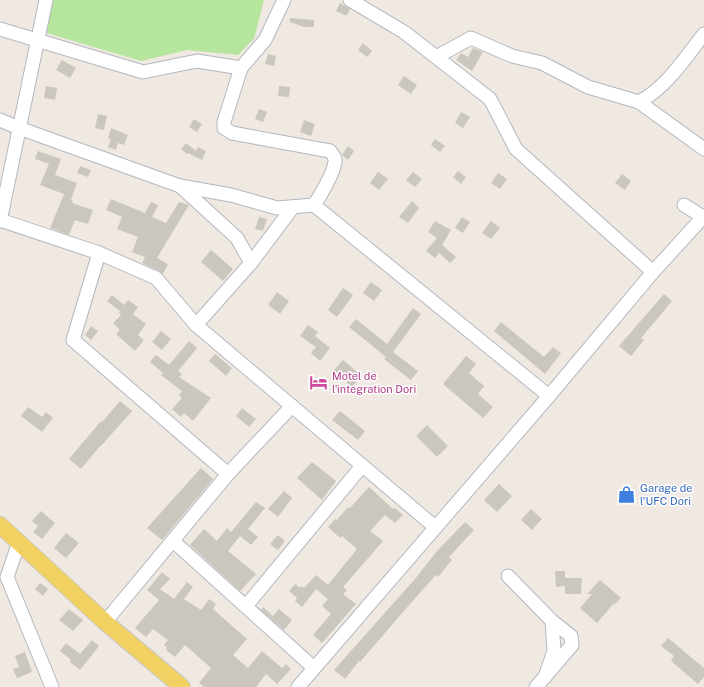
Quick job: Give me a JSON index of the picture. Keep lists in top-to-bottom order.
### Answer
{
  "places": {
    "hotel": ["Motel de l'integration Dori"],
    "shop": ["Garage de l'UFC Dori"]
  }
}
